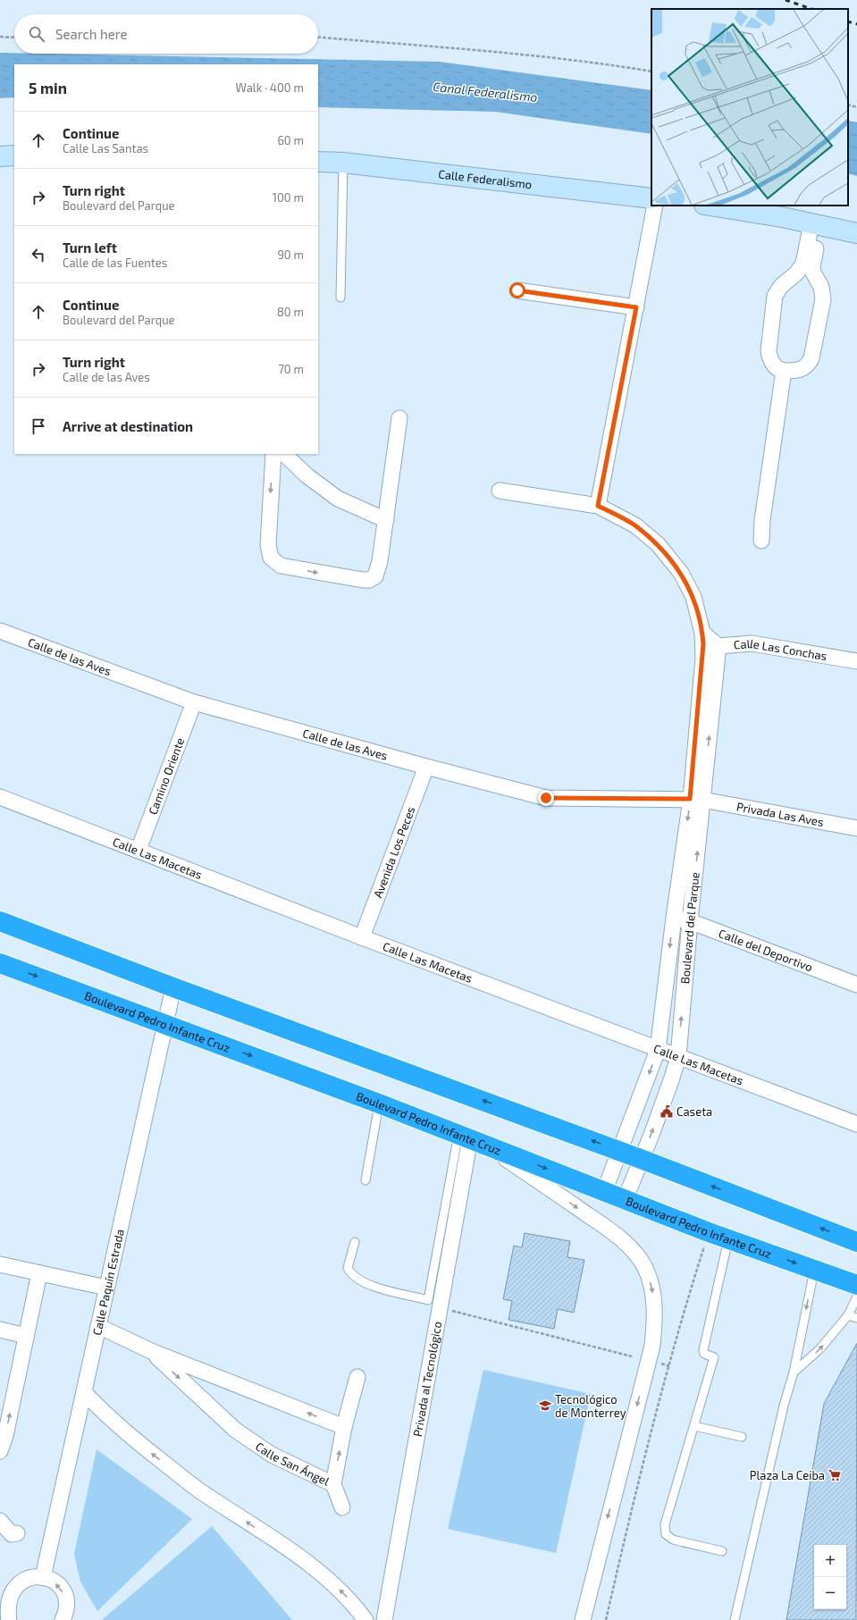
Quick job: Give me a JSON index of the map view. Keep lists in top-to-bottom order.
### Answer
{
  "streets": {
    "highway": ["Boulevard Pedro Infante Cruz"],
    "main road": ["Calle Federalismo"],
    "street": [
      "Calle Las Conchas",
      "Calle de las Aves",
      "Camino Oriente",
      "Privada Las Aves",
      "Avenida Los Peces",
      "Calle Las Macetas",
      "Boulevard del Parque",
      "Calle del Deportivo",
      "Calle Paquín Estrada",
      "Privada al Tecnológico",
      "Calle San Ángel"
    ]
  },
  "crossings": [
    ["Calle Las Conchas", "Boulevard del Parque"],
    ["Calle de las Aves", "Camino Oriente"],
    ["Calle de las Aves", "Privada Las Aves"],
    ["Calle de las Aves", "Avenida Los Peces"],
    ["Calle de las Aves", "Boulevard del Parque"],
    ["Camino Oriente", "Calle Las Macetas"],
    ["Privada Las Aves", "Boulevard del Parque"],
    ["Avenida Los Peces", "Calle Las Macetas"],
    ["Calle Las Macetas", "Boulevard del Parque"],
    ["Boulevard del Parque", "Calle del Deportivo"],
    ["Boulevard del Parque", "Boulevard Pedro Infante Cruz"],
    ["Boulevard Pedro Infante Cruz", "Calle Paquín Estrada"],
    ["Boulevard Pedro Infante Cruz", "Privada al Tecnológico"],
    ["Calle Paquín Estrada", "Calle San Ángel"]
  ],
  "water": ["Canal Federalismo"],
  "places": {
    "public building": ["Caseta"],
    "school or university": ["Tecnológico de Monterrey"],
    "supermarket": ["Plaza La Ceiba"]
  },
  "page": {
    "search": "Search here",
    "heading": ["5 min", "Walk · 400 m"],
    "list": [
      ["Continue", "Calle Las Santas", "60 m"],
      ["Turn right", "Boulevard del Parque", "100 m"],
      ["Turn left", "Calle de las Fuentes", "90 m"],
      ["Continue", "Boulevard del Parque", "80 m"],
      ["Turn right", "Calle de las Aves", "70 m"],
      "Arrive at destination"
    ],
    "map_buttons": ["+", "−"]
  }
}
